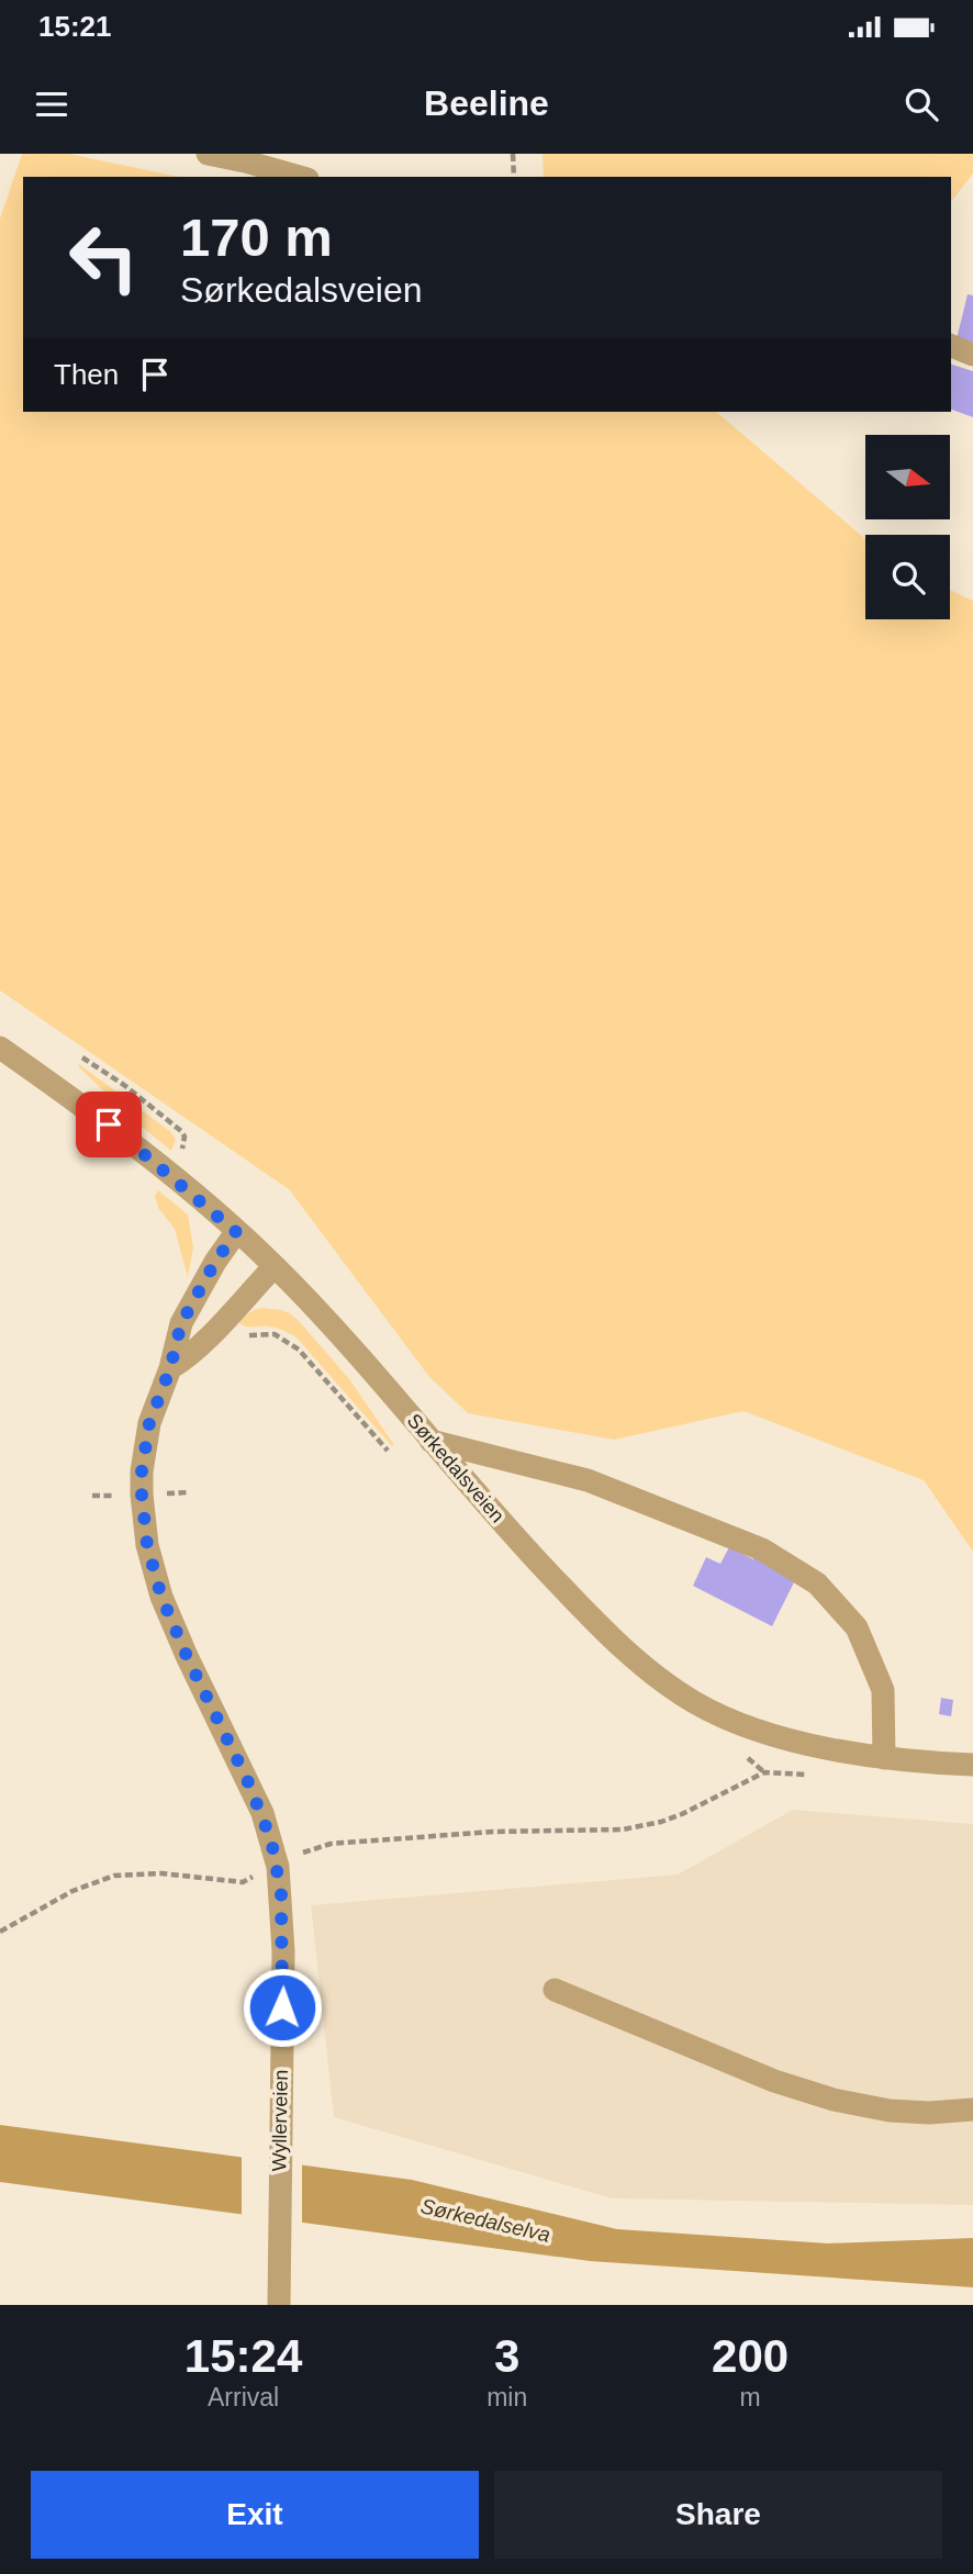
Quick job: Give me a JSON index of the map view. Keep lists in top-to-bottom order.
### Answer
{
  "streets": {
    "street": ["Sørkedalsveien", "Wyllerveien"]
  },
  "crossings": [
    ["Sørkedalsveien", "Wyllerveien"]
  ],
  "water": ["Sørkedalselva"],
  "north": "right",
  "page": {
    "status": "15:21",
    "header": "Beeline",
    "turn": ["170 m", "Sørkedalsveien"],
    "then": "Then",
    "eta": [
      "15:24",
      "Arrival",
      "3",
      "min",
      "200",
      "m"
    ],
    "buttons": ["Exit", "Share"]
  }
}
